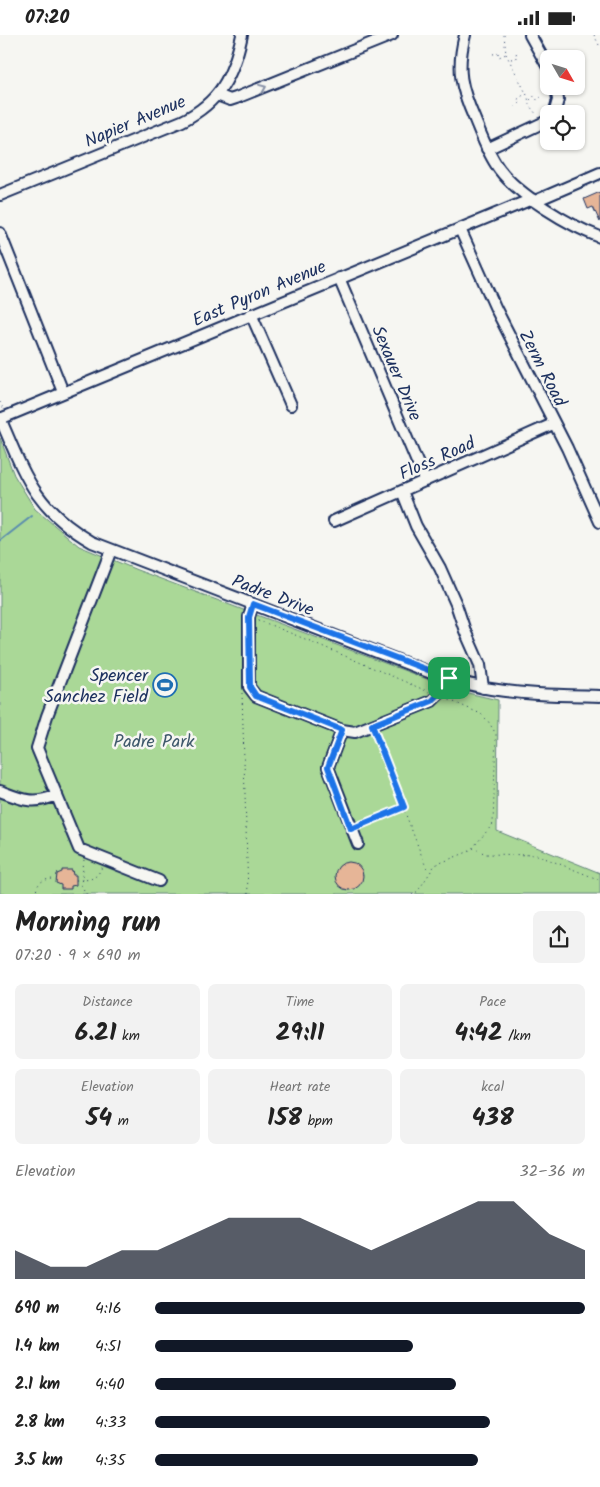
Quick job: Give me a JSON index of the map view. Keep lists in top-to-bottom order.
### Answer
{
  "streets": {
    "street": [
      "Napier Avenue",
      "East Pyron Avenue",
      "Zerm Road",
      "Sexauer Drive",
      "Floss Road",
      "Padre Drive"
    ]
  },
  "crossings": [
    ["East Pyron Avenue", "Zerm Road"],
    ["East Pyron Avenue", "Sexauer Drive"],
    ["East Pyron Avenue", "Padre Drive"],
    ["Zerm Road", "Floss Road"],
    ["Sexauer Drive", "Floss Road"]
  ],
  "parks": ["Padre Park"],
  "places": {
    "sports": ["Spencer Sanchez Field"]
  },
  "north": "bottom right",
  "page": {
    "status": "07:20",
    "heading": ["Morning run", "07:20 · 9 × 690 m"],
    "stats": [
      ["Distance", "6.21 km"],
      ["Time", "29:11"],
      ["Pace", "4:42 /km"],
      ["Elevation", "54 m"],
      ["Heart rate", "158 bpm"],
      ["kcal", "438"]
    ],
    "chart": ["Elevation", "32–36 m"],
    "list": [
      {
        "name": "690 m",
        "note": "4:16"
      },
      {
        "name": "1.4 km",
        "note": "4:51"
      },
      {
        "name": "2.1 km",
        "note": "4:40"
      },
      {
        "name": "2.8 km",
        "note": "4:33"
      },
      {
        "name": "3.5 km",
        "note": "4:35"
      }
    ]
  }
}
